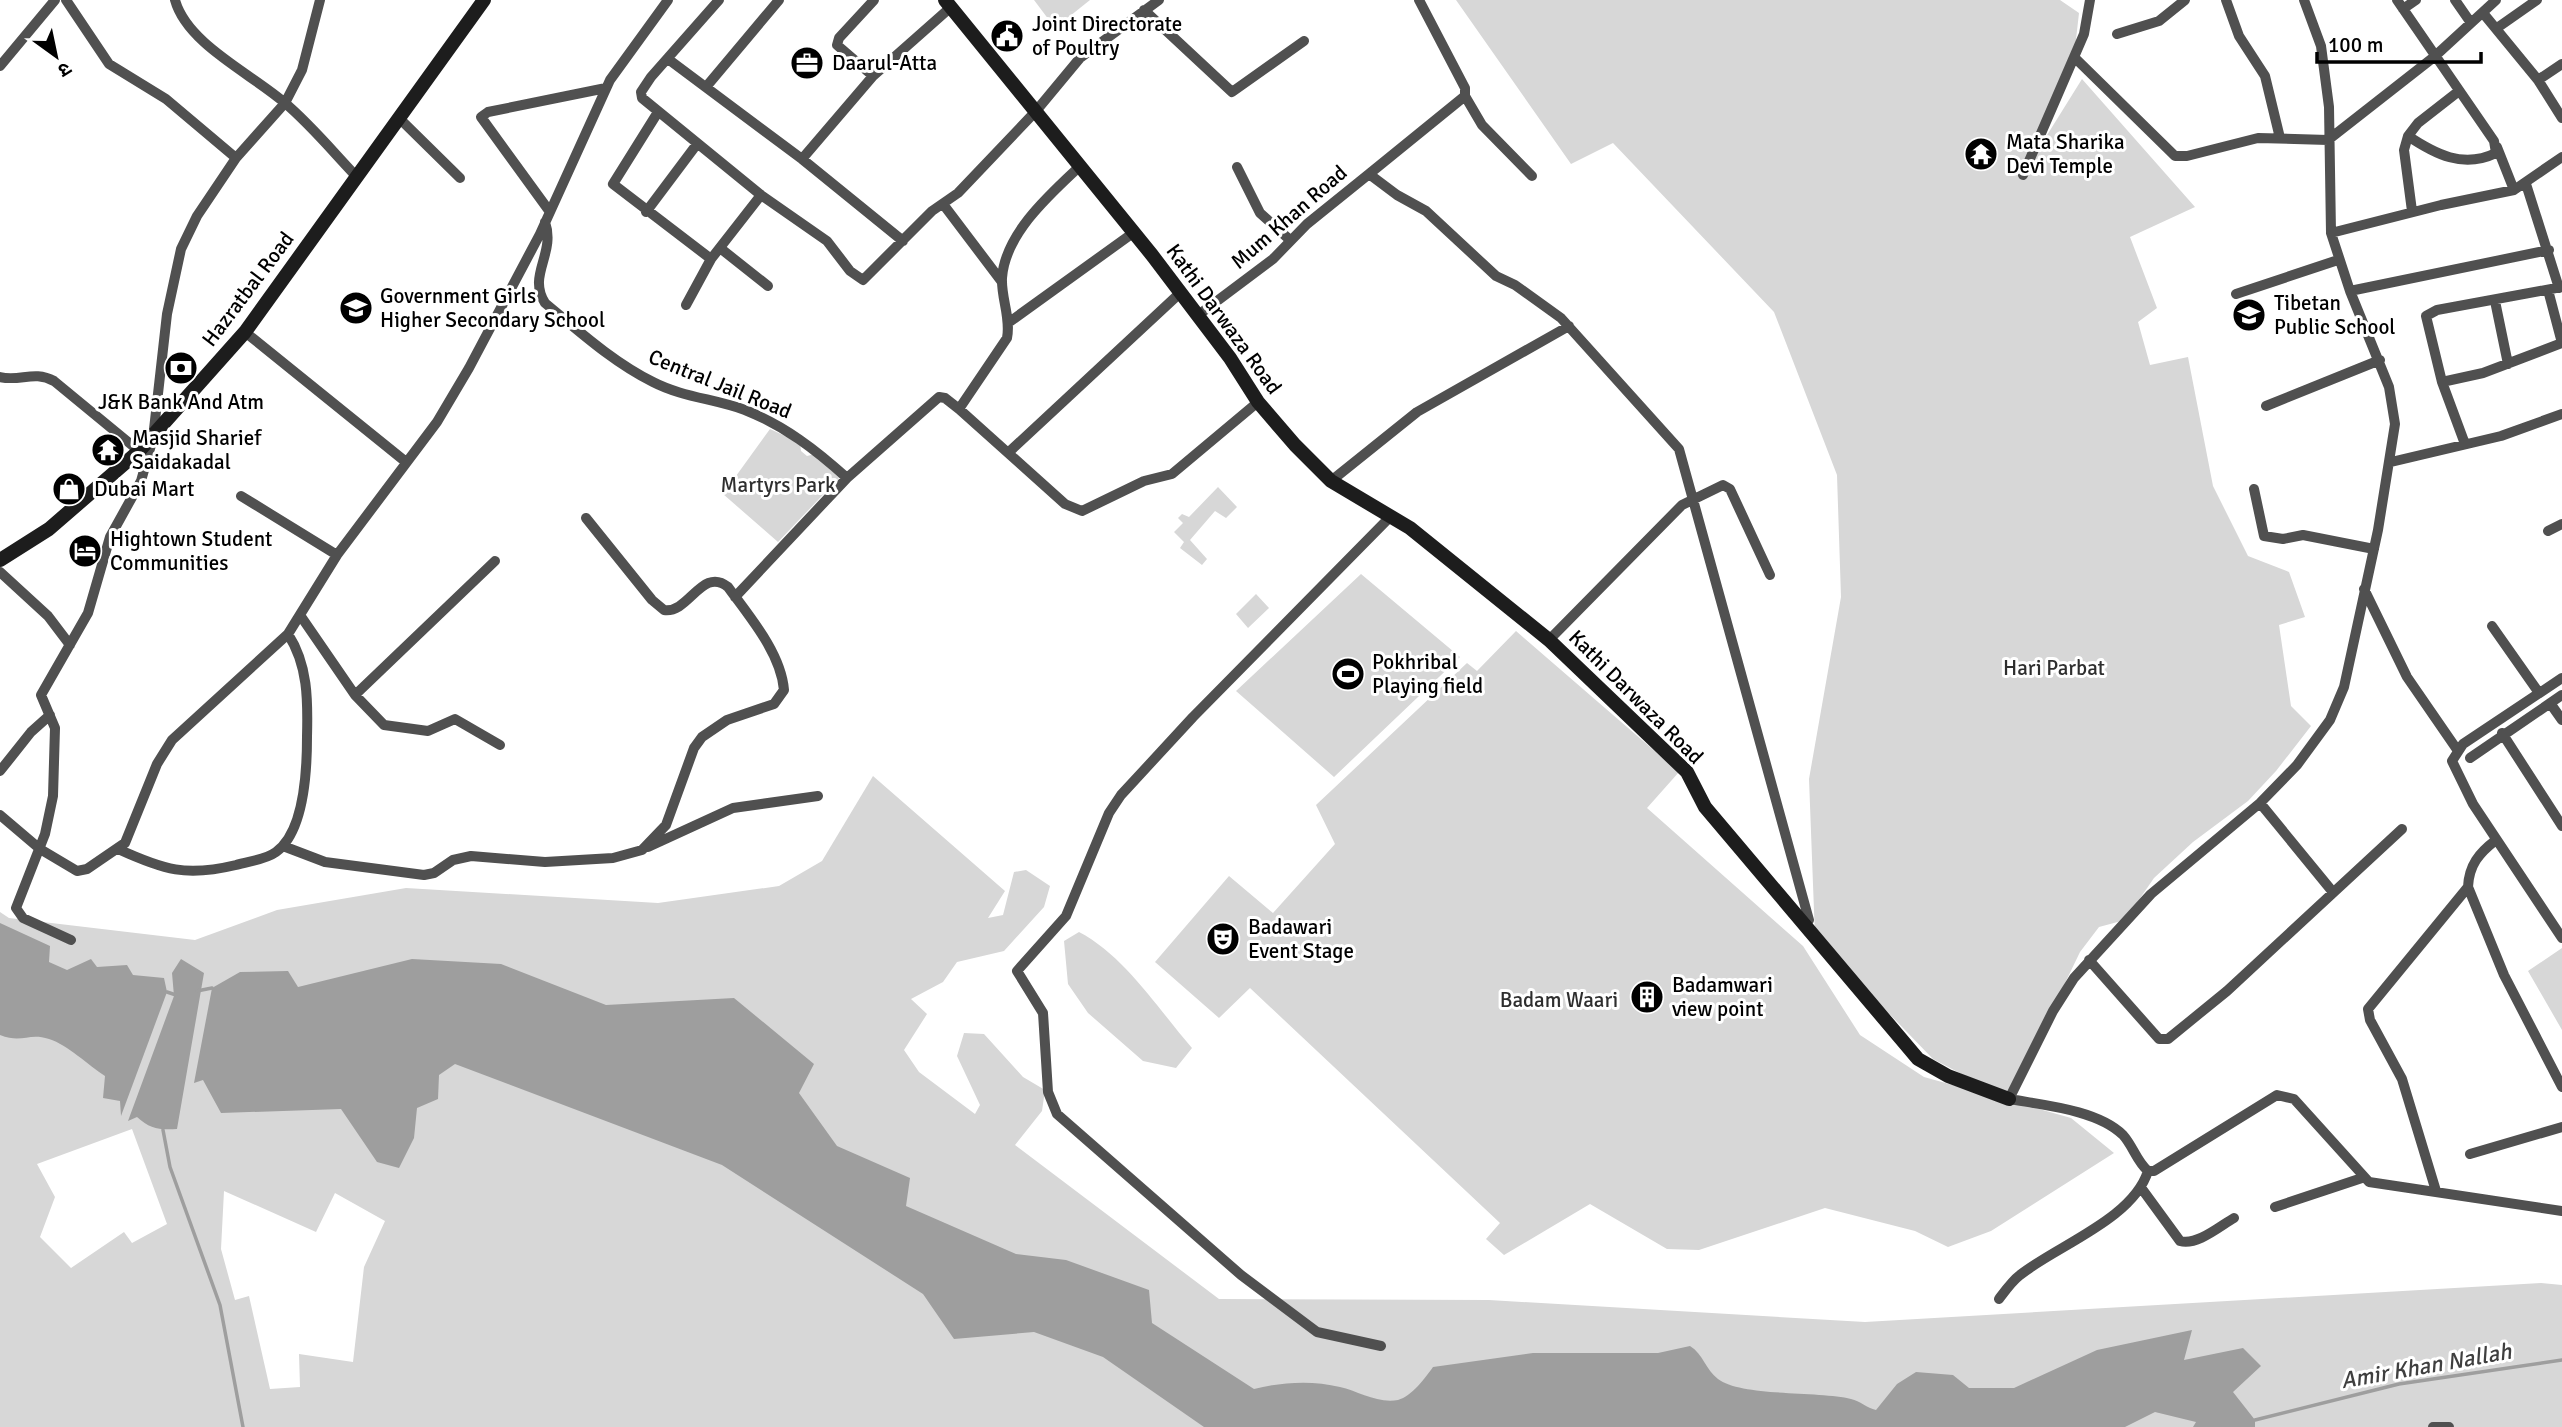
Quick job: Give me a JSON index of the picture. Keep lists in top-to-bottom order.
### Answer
{
  "streets": {
    "street": [
      "Mum Khan Road",
      "Hazratbal Road",
      "Kathi Darwaza Road",
      "Central Jail Road"
    ]
  },
  "crossings": [
    ["Mum Khan Road", "Kathi Darwaza Road"]
  ],
  "water": ["Amir Khan Nallah"],
  "parks": ["Martyrs Park", "Hari Parbat", "Badam Waari"],
  "places": {
    "public building": ["Joint Directorate of Poultry"],
    "office": ["Daarul-Atta"],
    "temple": ["Mata Sharika Devi Temple", "Masjid Sharief Saidakadal"],
    "school or university": ["Government Girls Higher Secondary School", "Tibetan Public School"],
    "bank": ["J&K Bank And Atm"],
    "shop": ["Dubai Mart"],
    "hotel": ["Hightown Student Communities"],
    "sports": ["Pokhribal Playing field"],
    "theatre": ["Badawari Event Stage"],
    "building": ["Badamwari view point"]
  },
  "scale_bar": "100 m",
  "north": "bottom right"
}
